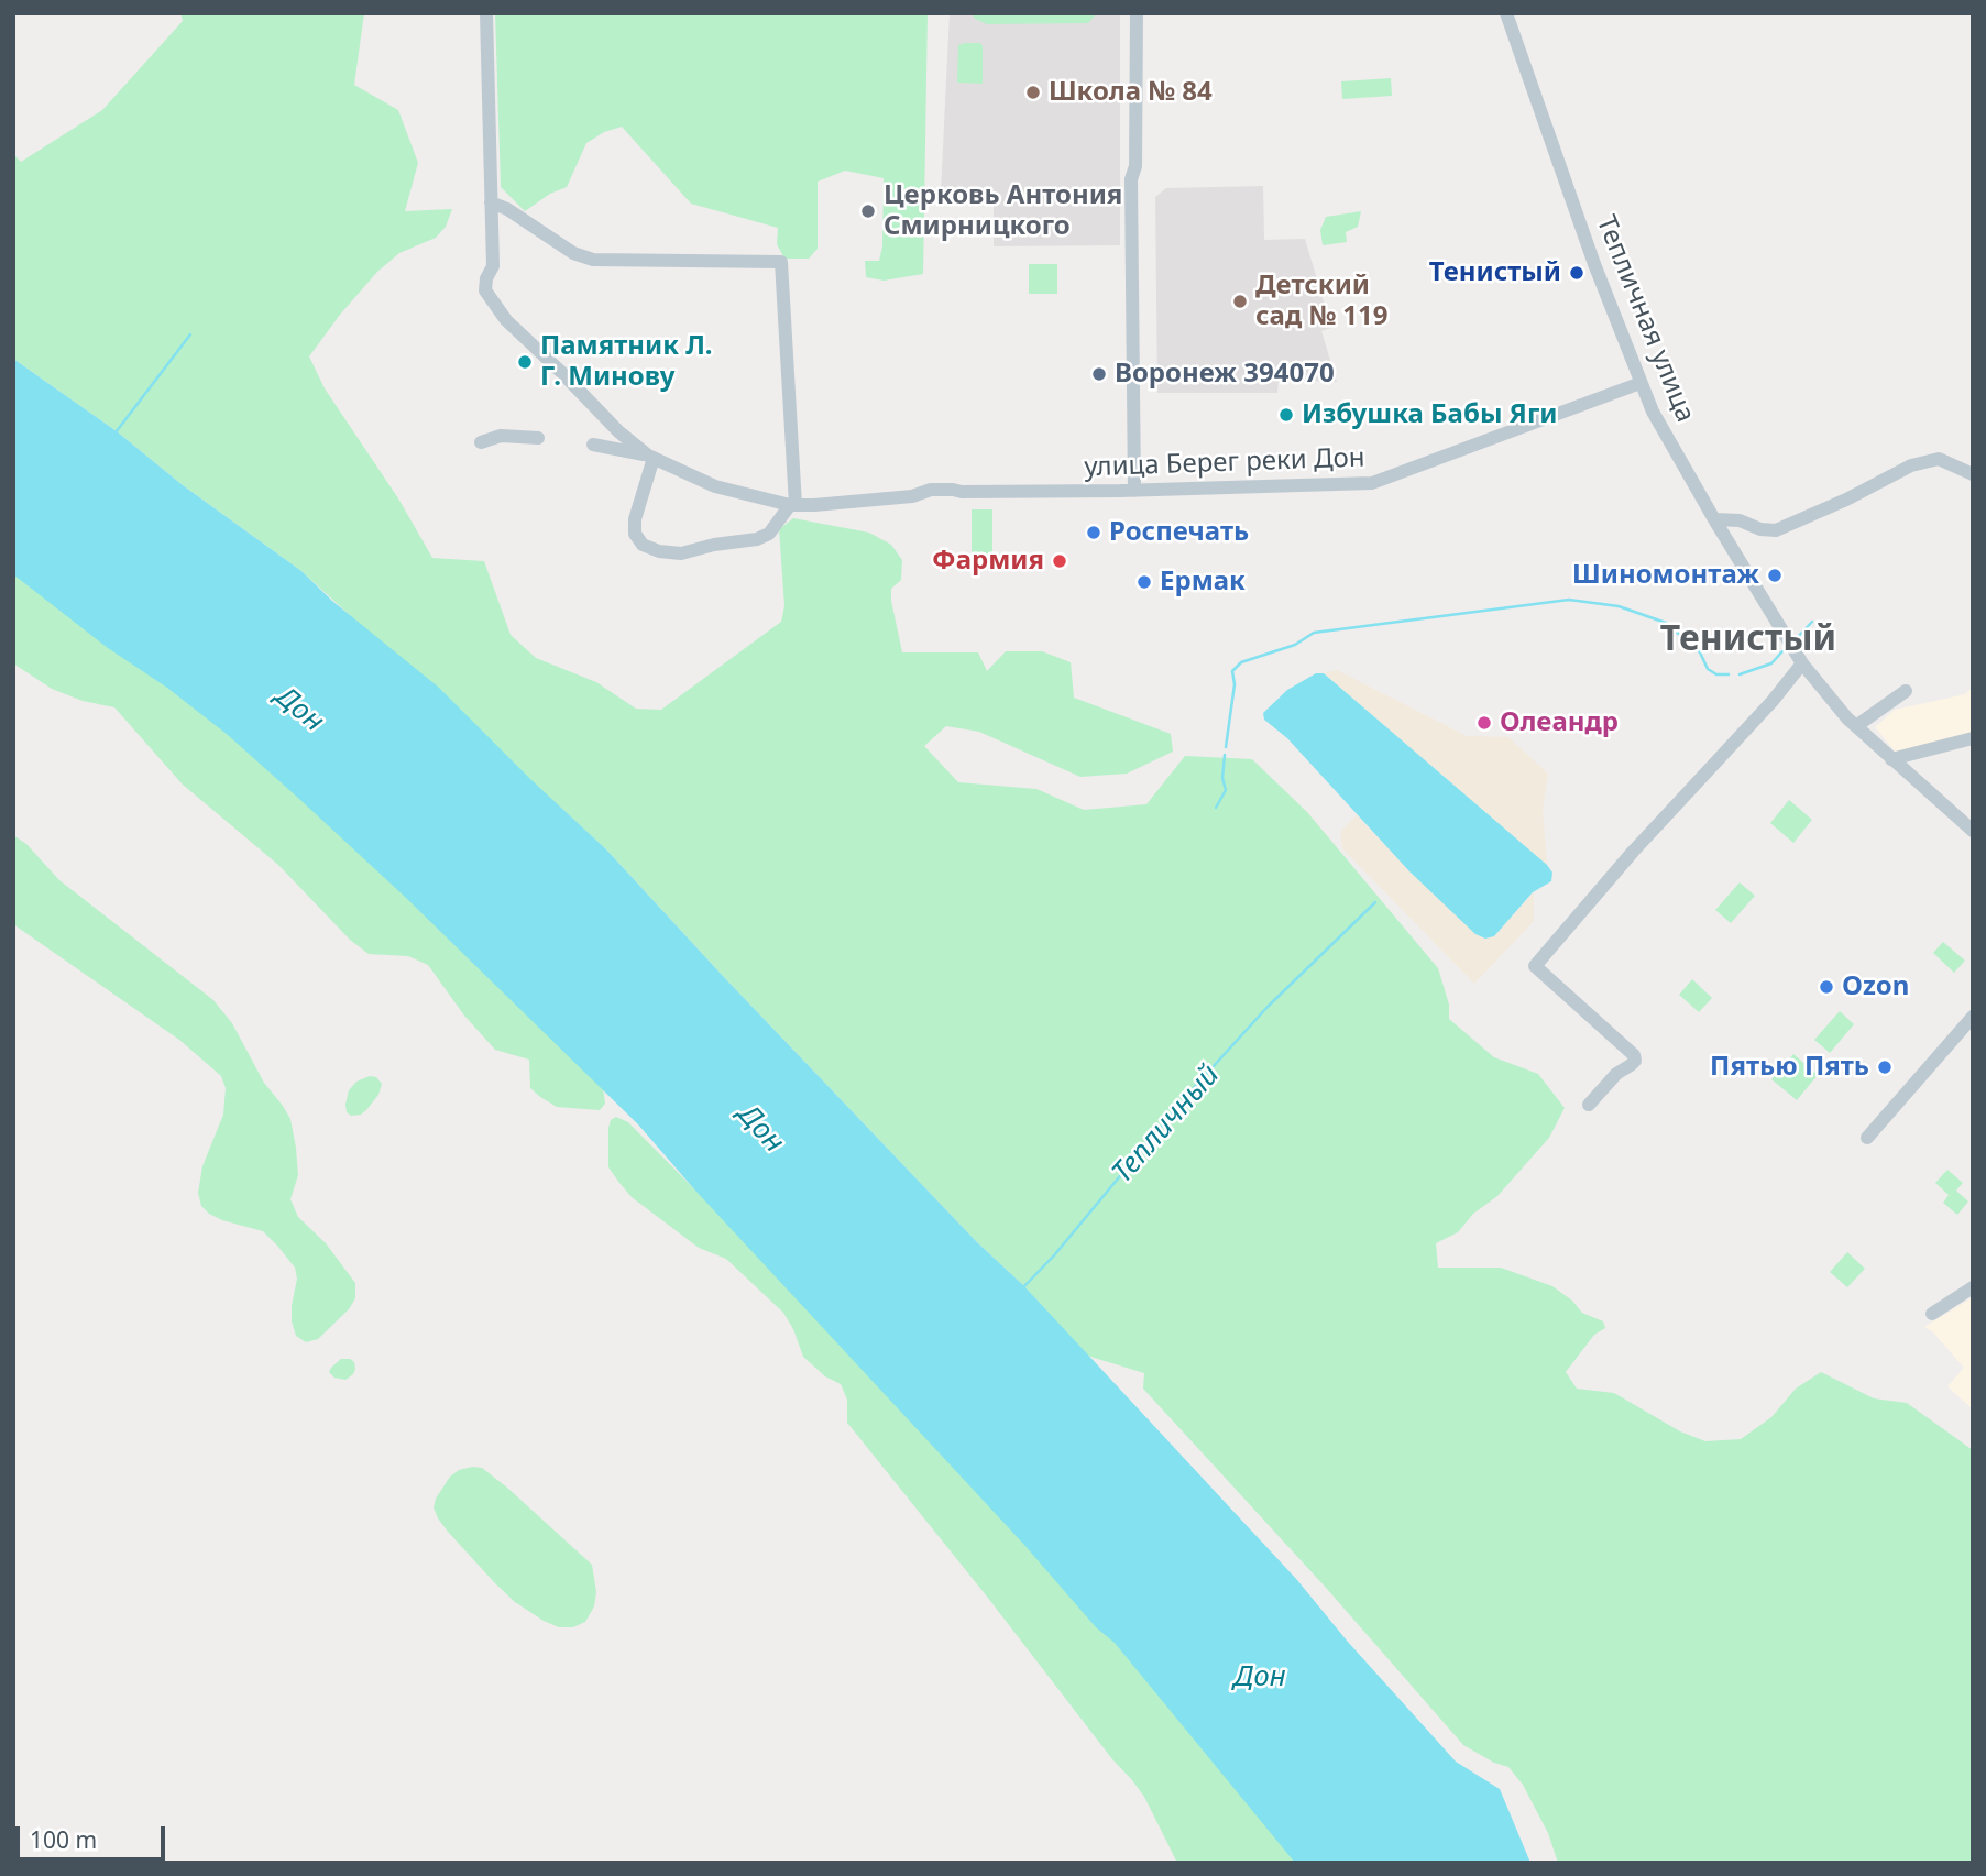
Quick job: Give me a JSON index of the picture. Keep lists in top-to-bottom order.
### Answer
{
  "streets": {
    "street": ["Тепличная улица", "улица Берег реки Дон"]
  },
  "crossings": [
    ["Тепличная улица", "улица Берег реки Дон"]
  ],
  "districts": ["Тенистый"],
  "water": ["Дон", "Тепличный"],
  "places": [
    "Школа № 84",
    "Церковь Антония Смирницкого",
    "Тенистый",
    "Детский сад № 119",
    "Памятник Л. Г. Минову",
    "Воронеж 394070",
    "Избушка Бабы Яги",
    "Роспечать",
    "Фармия",
    "Шиномонтаж",
    "Ермак",
    "Олеандр",
    "Ozon",
    "Пятью Пять"
  ],
  "scale_bar": "100 m"
}
